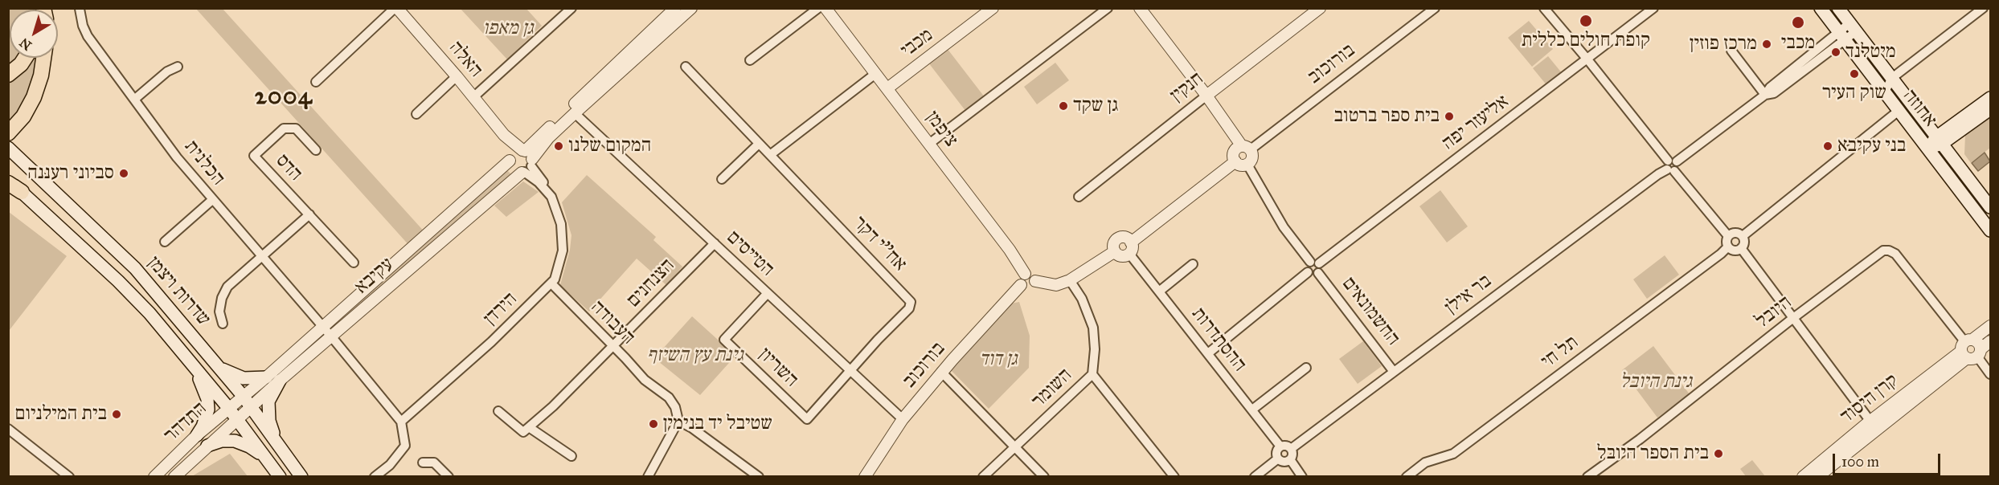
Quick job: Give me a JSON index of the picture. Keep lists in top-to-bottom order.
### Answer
{
  "streets": {
    "main road": ["אחוזה", "שדרות ויצמן"],
    "street": [
      "מכבי",
      "האלה",
      "בורוכוב",
      "חנקין",
      "אליעזר יפה",
      "ציפמן",
      "הכלנית",
      "הדס",
      "אח''י דקר",
      "הטייסים",
      "עקיבא",
      "הצנחנים",
      "בר אילן",
      "הירדן",
      "החשמונאים",
      "היובל",
      "העבודה",
      "ההסתדרות",
      "תל חי",
      "השריון",
      "השומר",
      "קרן היסוד",
      "התדהר"
    ]
  },
  "crossings": [
    ["מכבי", "ציפמן"],
    ["האלה", "עקיבא"],
    ["האלה", "הירדן"],
    ["בורוכוב", "ציפמן"],
    ["בורוכוב", "הטייסים"],
    ["אליעזר יפה", "החשמונאים"],
    ["הכלנית", "עקיבא"],
    ["הכלנית", "הירדן"],
    ["אח''י דקר", "הטייסים"],
    ["אח''י דקר", "השריון"],
    ["הטייסים", "עקיבא"],
    ["הטייסים", "הצנחנים"],
    ["הטייסים", "השריון"],
    ["עקיבא", "שדרות ויצמן"],
    ["עקיבא", "הירדן"],
    ["עקיבא", "התדהר"],
    ["הצנחנים", "העבודה"],
    ["שדרות ויצמן", "התדהר"],
    ["בר אילן", "החשמונאים"],
    ["בר אילן", "ההסתדרות"],
    ["הירדן", "העבודה"],
    ["היובל", "קרן היסוד"]
  ],
  "districts": ["2004"],
  "parks": [
    "גן מאפו",
    "גינת עץ השיזף",
    "גן דוד",
    "גינת היובל"
  ],
  "places": [
    "קופת חולים כללית",
    "מכבי",
    "מרכז פוזין",
    "מיטלנד",
    "שוק העיר",
    "גן שקד",
    "בית ספר ברטוב",
    "המקום שלנו",
    "בני עקיבא",
    "סביוני רעננה",
    "בית המילניום",
    "שטיבל יד בנימין",
    "בית הספר היובל"
  ],
  "scale_bar": "100 m",
  "north": "bottom left"
}
